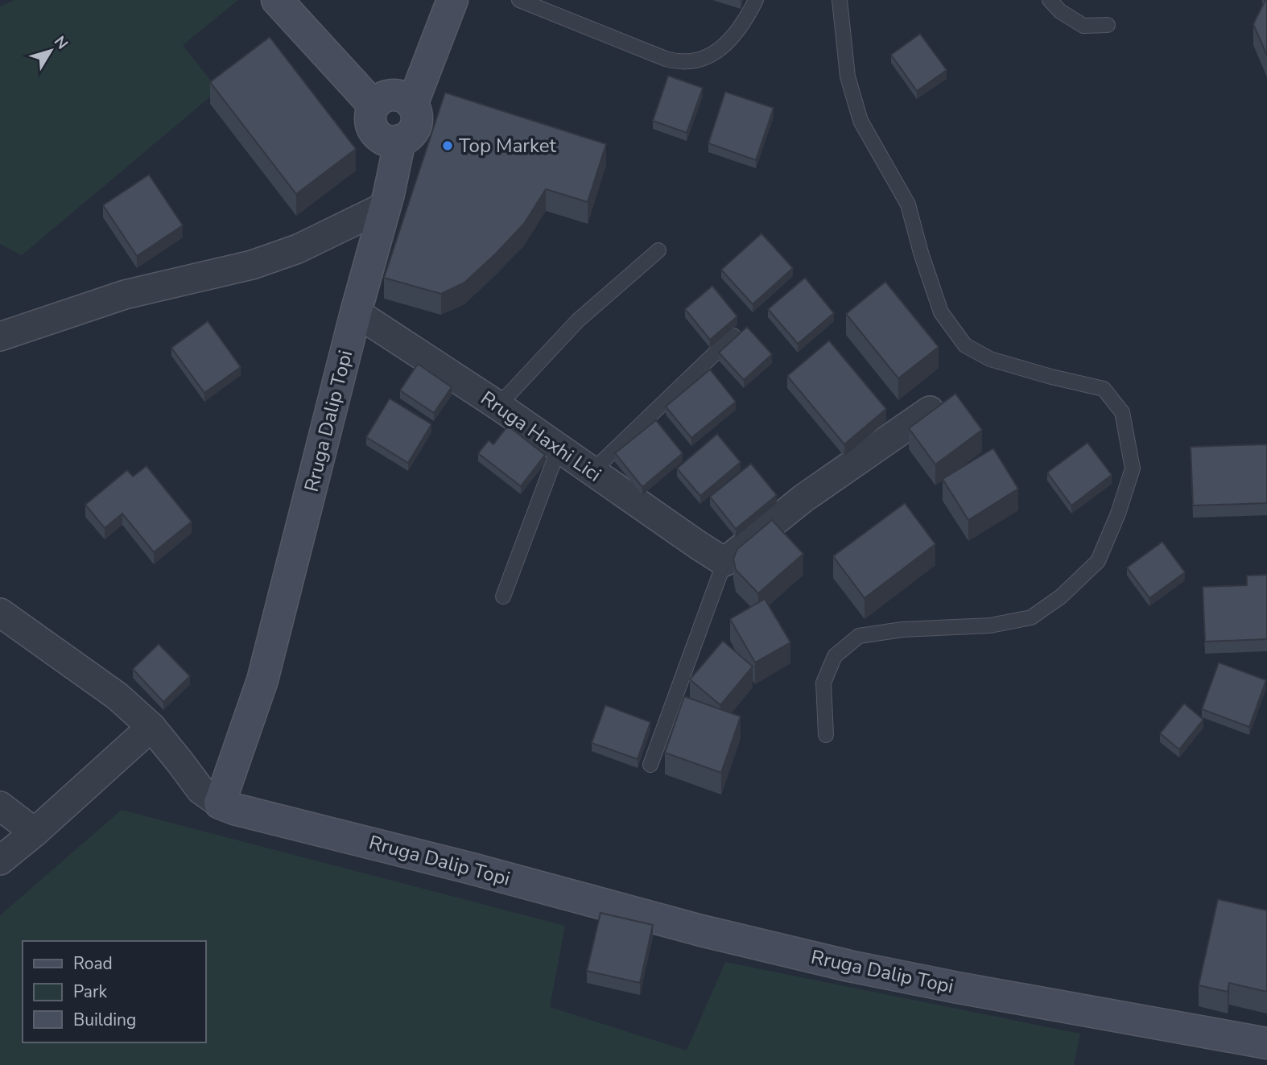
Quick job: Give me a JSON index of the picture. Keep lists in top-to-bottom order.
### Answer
{
  "streets": {
    "street": ["Rruga Dalip Topi", "Rruga Haxhi Lici"]
  },
  "crossings": [
    ["Rruga Dalip Topi", "Rruga Haxhi Lici"]
  ],
  "places": ["Top Market"],
  "legend": ["Road", "Park", "Building"],
  "north": "top right"
}
